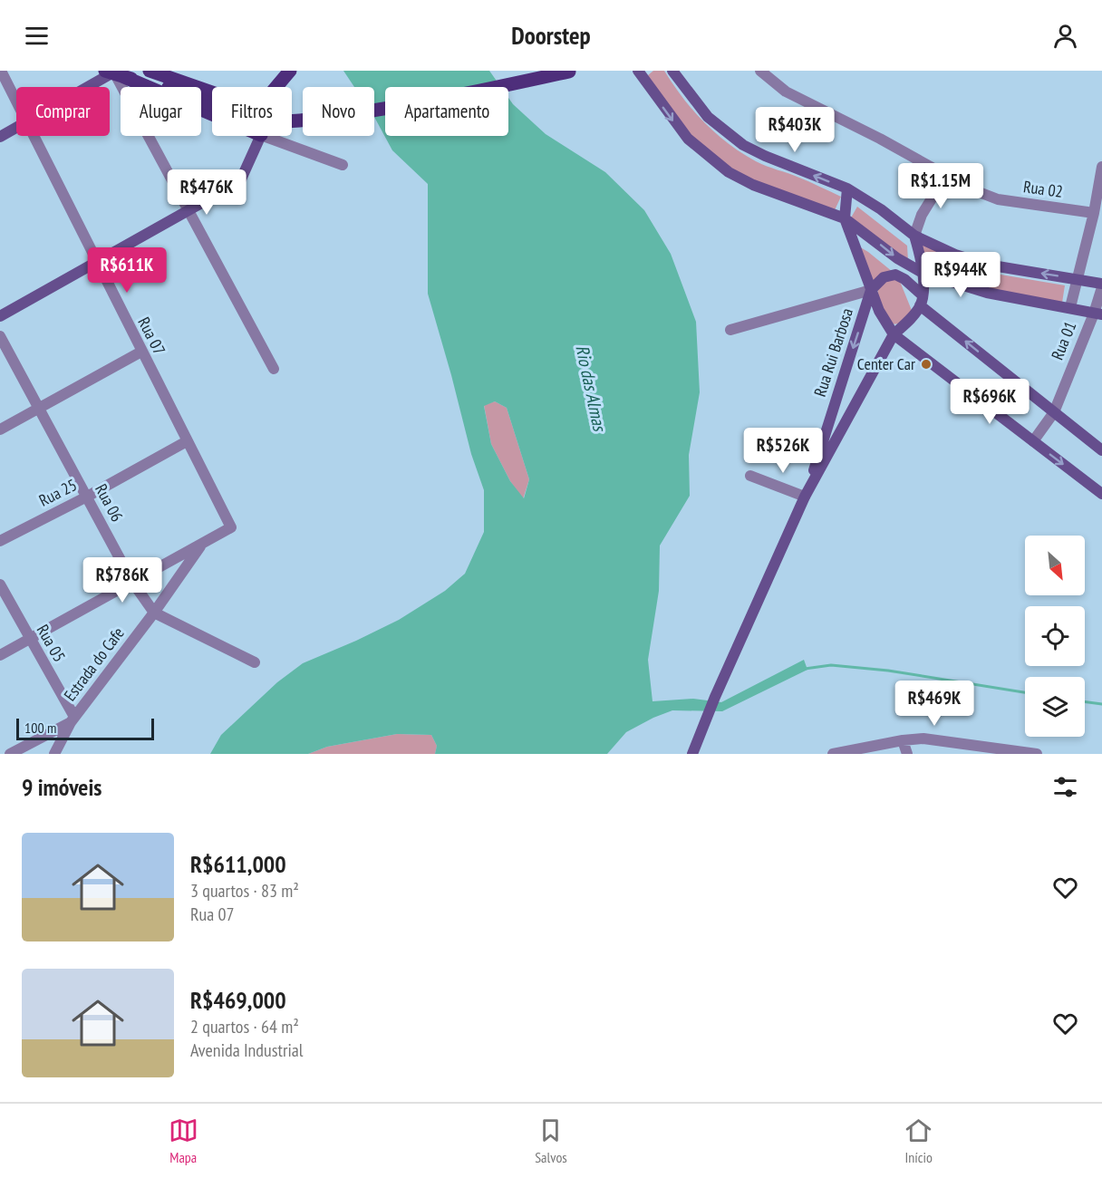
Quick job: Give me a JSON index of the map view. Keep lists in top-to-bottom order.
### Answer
{
  "streets": {
    "main road": ["Rua Rui Barbosa"],
    "street": [
      "Rua 02",
      "Rua 07",
      "Rua 01",
      "Rua 25",
      "Rua 06",
      "Rua 05",
      "Estrada do Cafe"
    ]
  },
  "crossings": [
    ["Rua 07", "Rua 25"],
    ["Rua 07", "Estrada do Cafe"],
    ["Rua 25", "Rua 06"],
    ["Rua 06", "Estrada do Cafe"],
    ["Rua 05", "Estrada do Cafe"]
  ],
  "water": ["Rio das Almas"],
  "places": ["Center Car"],
  "scale_bar": "100 m",
  "north": "bottom right",
  "page": {
    "header": "Doorstep",
    "chip": [
      "Comprar",
      "Alugar",
      "Filtros",
      "Novo",
      "Apartamento"
    ],
    "price": [
      "R$403K",
      "R$1.15M",
      "R$476K",
      "R$611K",
      "R$944K",
      "R$696K",
      "R$526K",
      "R$786K",
      "R$469K"
    ],
    "scale": "100 m",
    "heading": "9 imóveis",
    "list": [
      {
        "name": "R$611,000",
        "note": "3 quartos · 83 m² · Rua 07"
      },
      {
        "name": "R$469,000",
        "note": "2 quartos · 64 m² · Avenida Industrial"
      }
    ],
    "tabs": ["Mapa", "Salvos", "Início"]
  }
}
